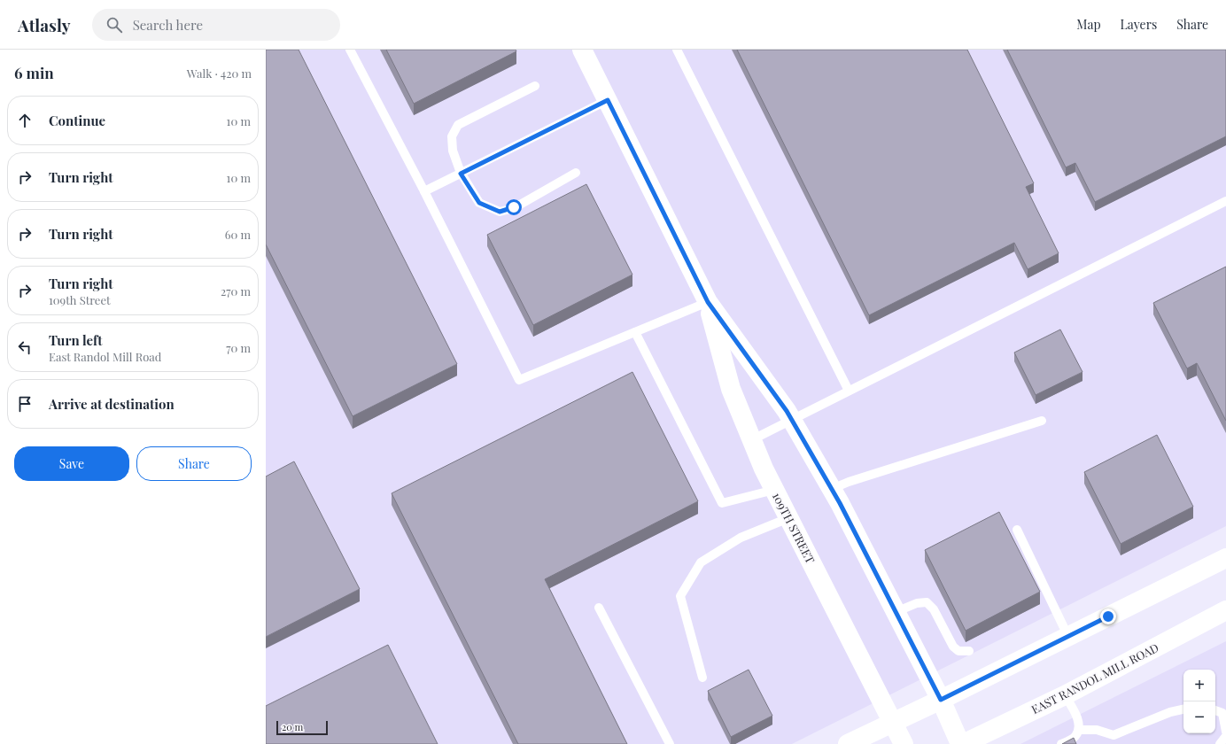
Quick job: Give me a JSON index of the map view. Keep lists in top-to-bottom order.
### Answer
{
  "streets": {
    "street": ["109TH STREET", "EAST RANDOL MILL ROAD"]
  },
  "scale_bar": "20 m",
  "page": {
    "header": "Atlasly",
    "search": "Search here",
    "nav": ["Map", "Layers", "Share"],
    "heading": ["6 min", "Walk · 420 m"],
    "list": [
      ["Continue", "10 m"],
      ["Turn right", "10 m"],
      ["Turn right", "60 m"],
      ["Turn right", "109th Street", "270 m"],
      ["Turn left", "East Randol Mill Road", "70 m"],
      "Arrive at destination"
    ],
    "buttons": ["Save", "Share"],
    "map_buttons": ["+", "−"],
    "scale": "20 m"
  }
}
